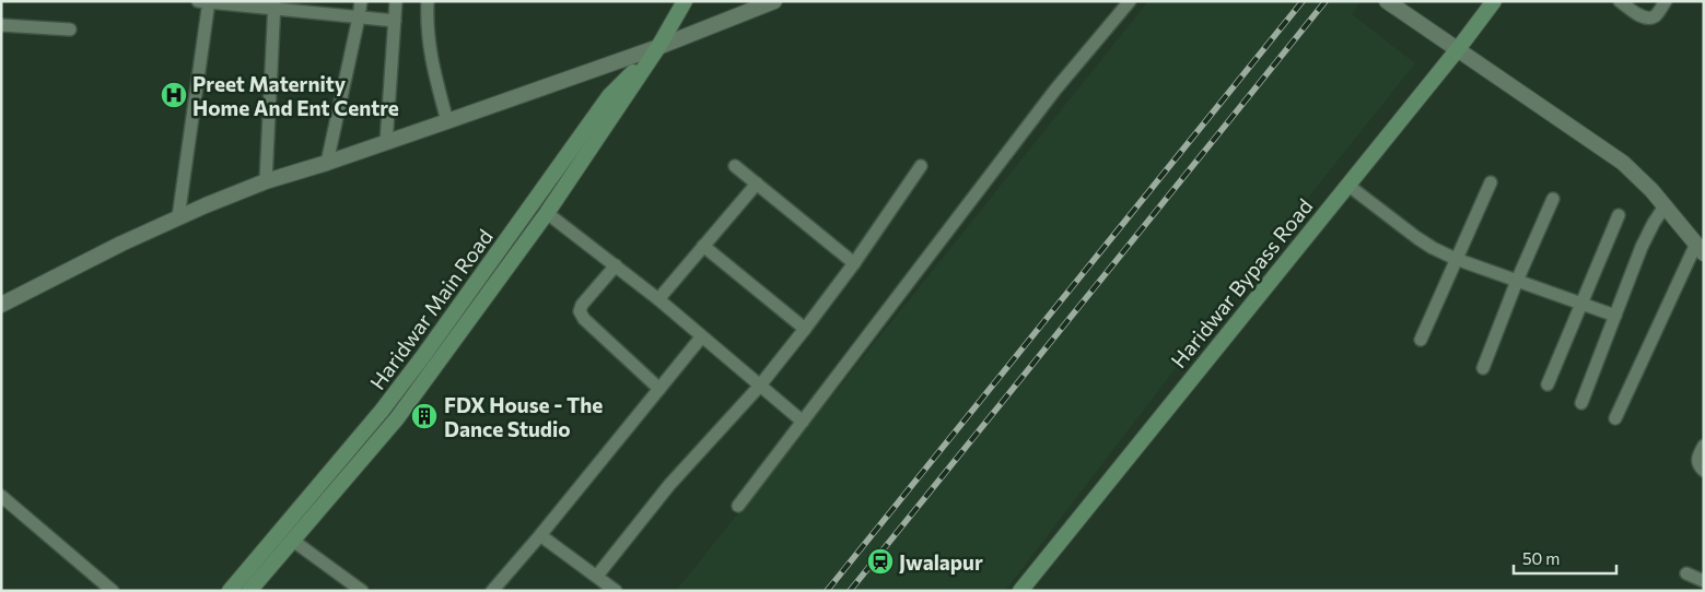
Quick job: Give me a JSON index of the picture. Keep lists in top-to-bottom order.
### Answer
{
  "streets": {
    "main road": ["Haridwar Bypass Road", "Haridwar Main Road"]
  },
  "places": {
    "hospital": ["Preet Maternity Home And Ent Centre"],
    "building": ["FDX House - The Dance Studio"],
    "station": ["Jwalapur"]
  },
  "scale_bar": "50 m"
}
